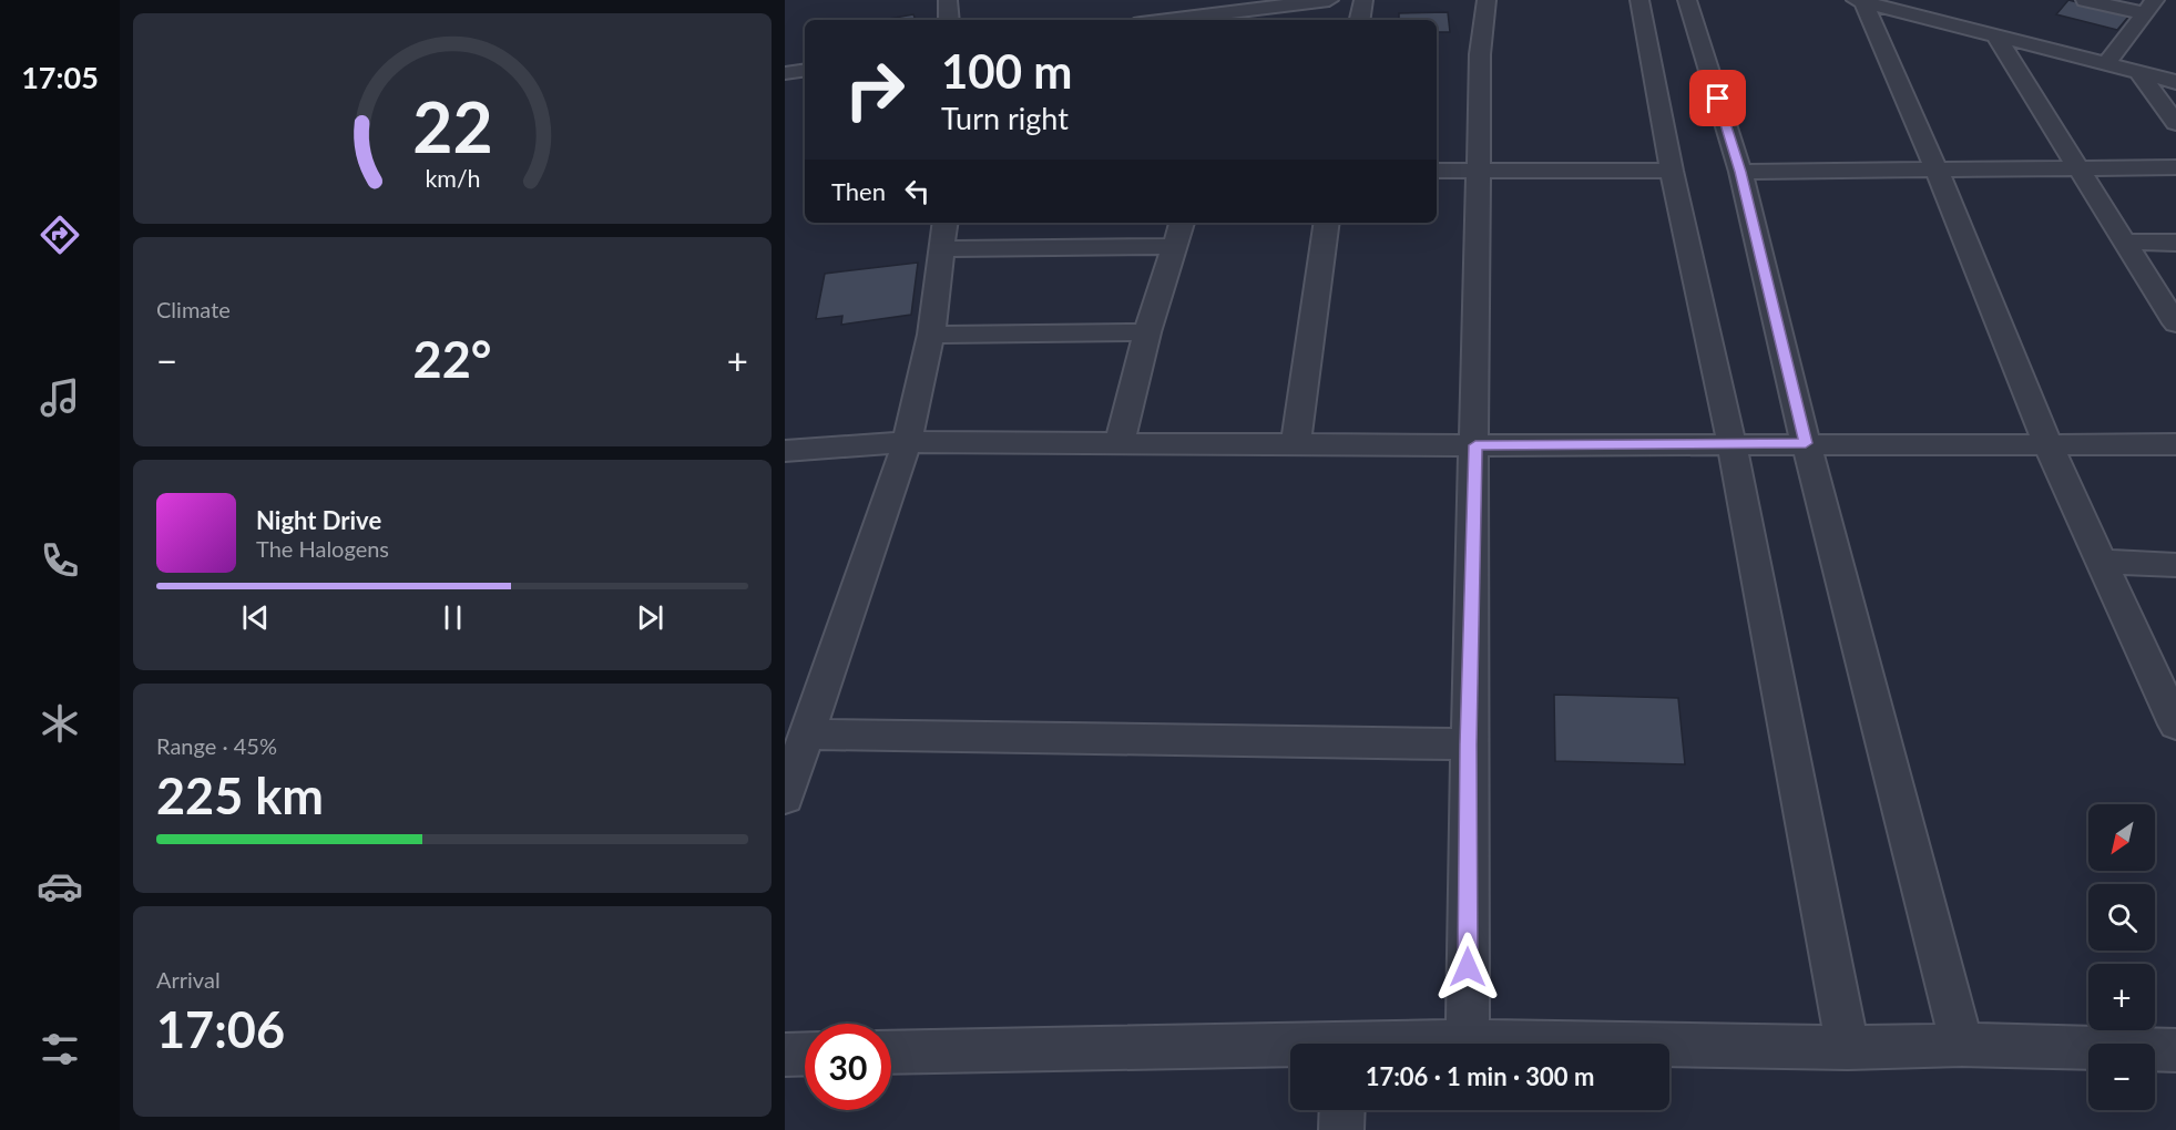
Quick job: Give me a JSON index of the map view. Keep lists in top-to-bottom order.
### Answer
{
  "north": "bottom left",
  "page": {
    "tabs": "17:05",
    "turn": ["100 m", "Turn right"],
    "then": "Then",
    "tile": [
      "Climate",
      ["Range · 45%", "225 km"],
      ["Arrival", "17:06"]
    ],
    "heat": ["−", "22°", "+"],
    "song": ["Night Drive", "The Halogens"],
    "map_buttons": ["+", "−"],
    "limit": "30",
    "trip": "17:06 · 1 min · 300 m",
    "gauge": ["22", "km/h"]
  }
}
